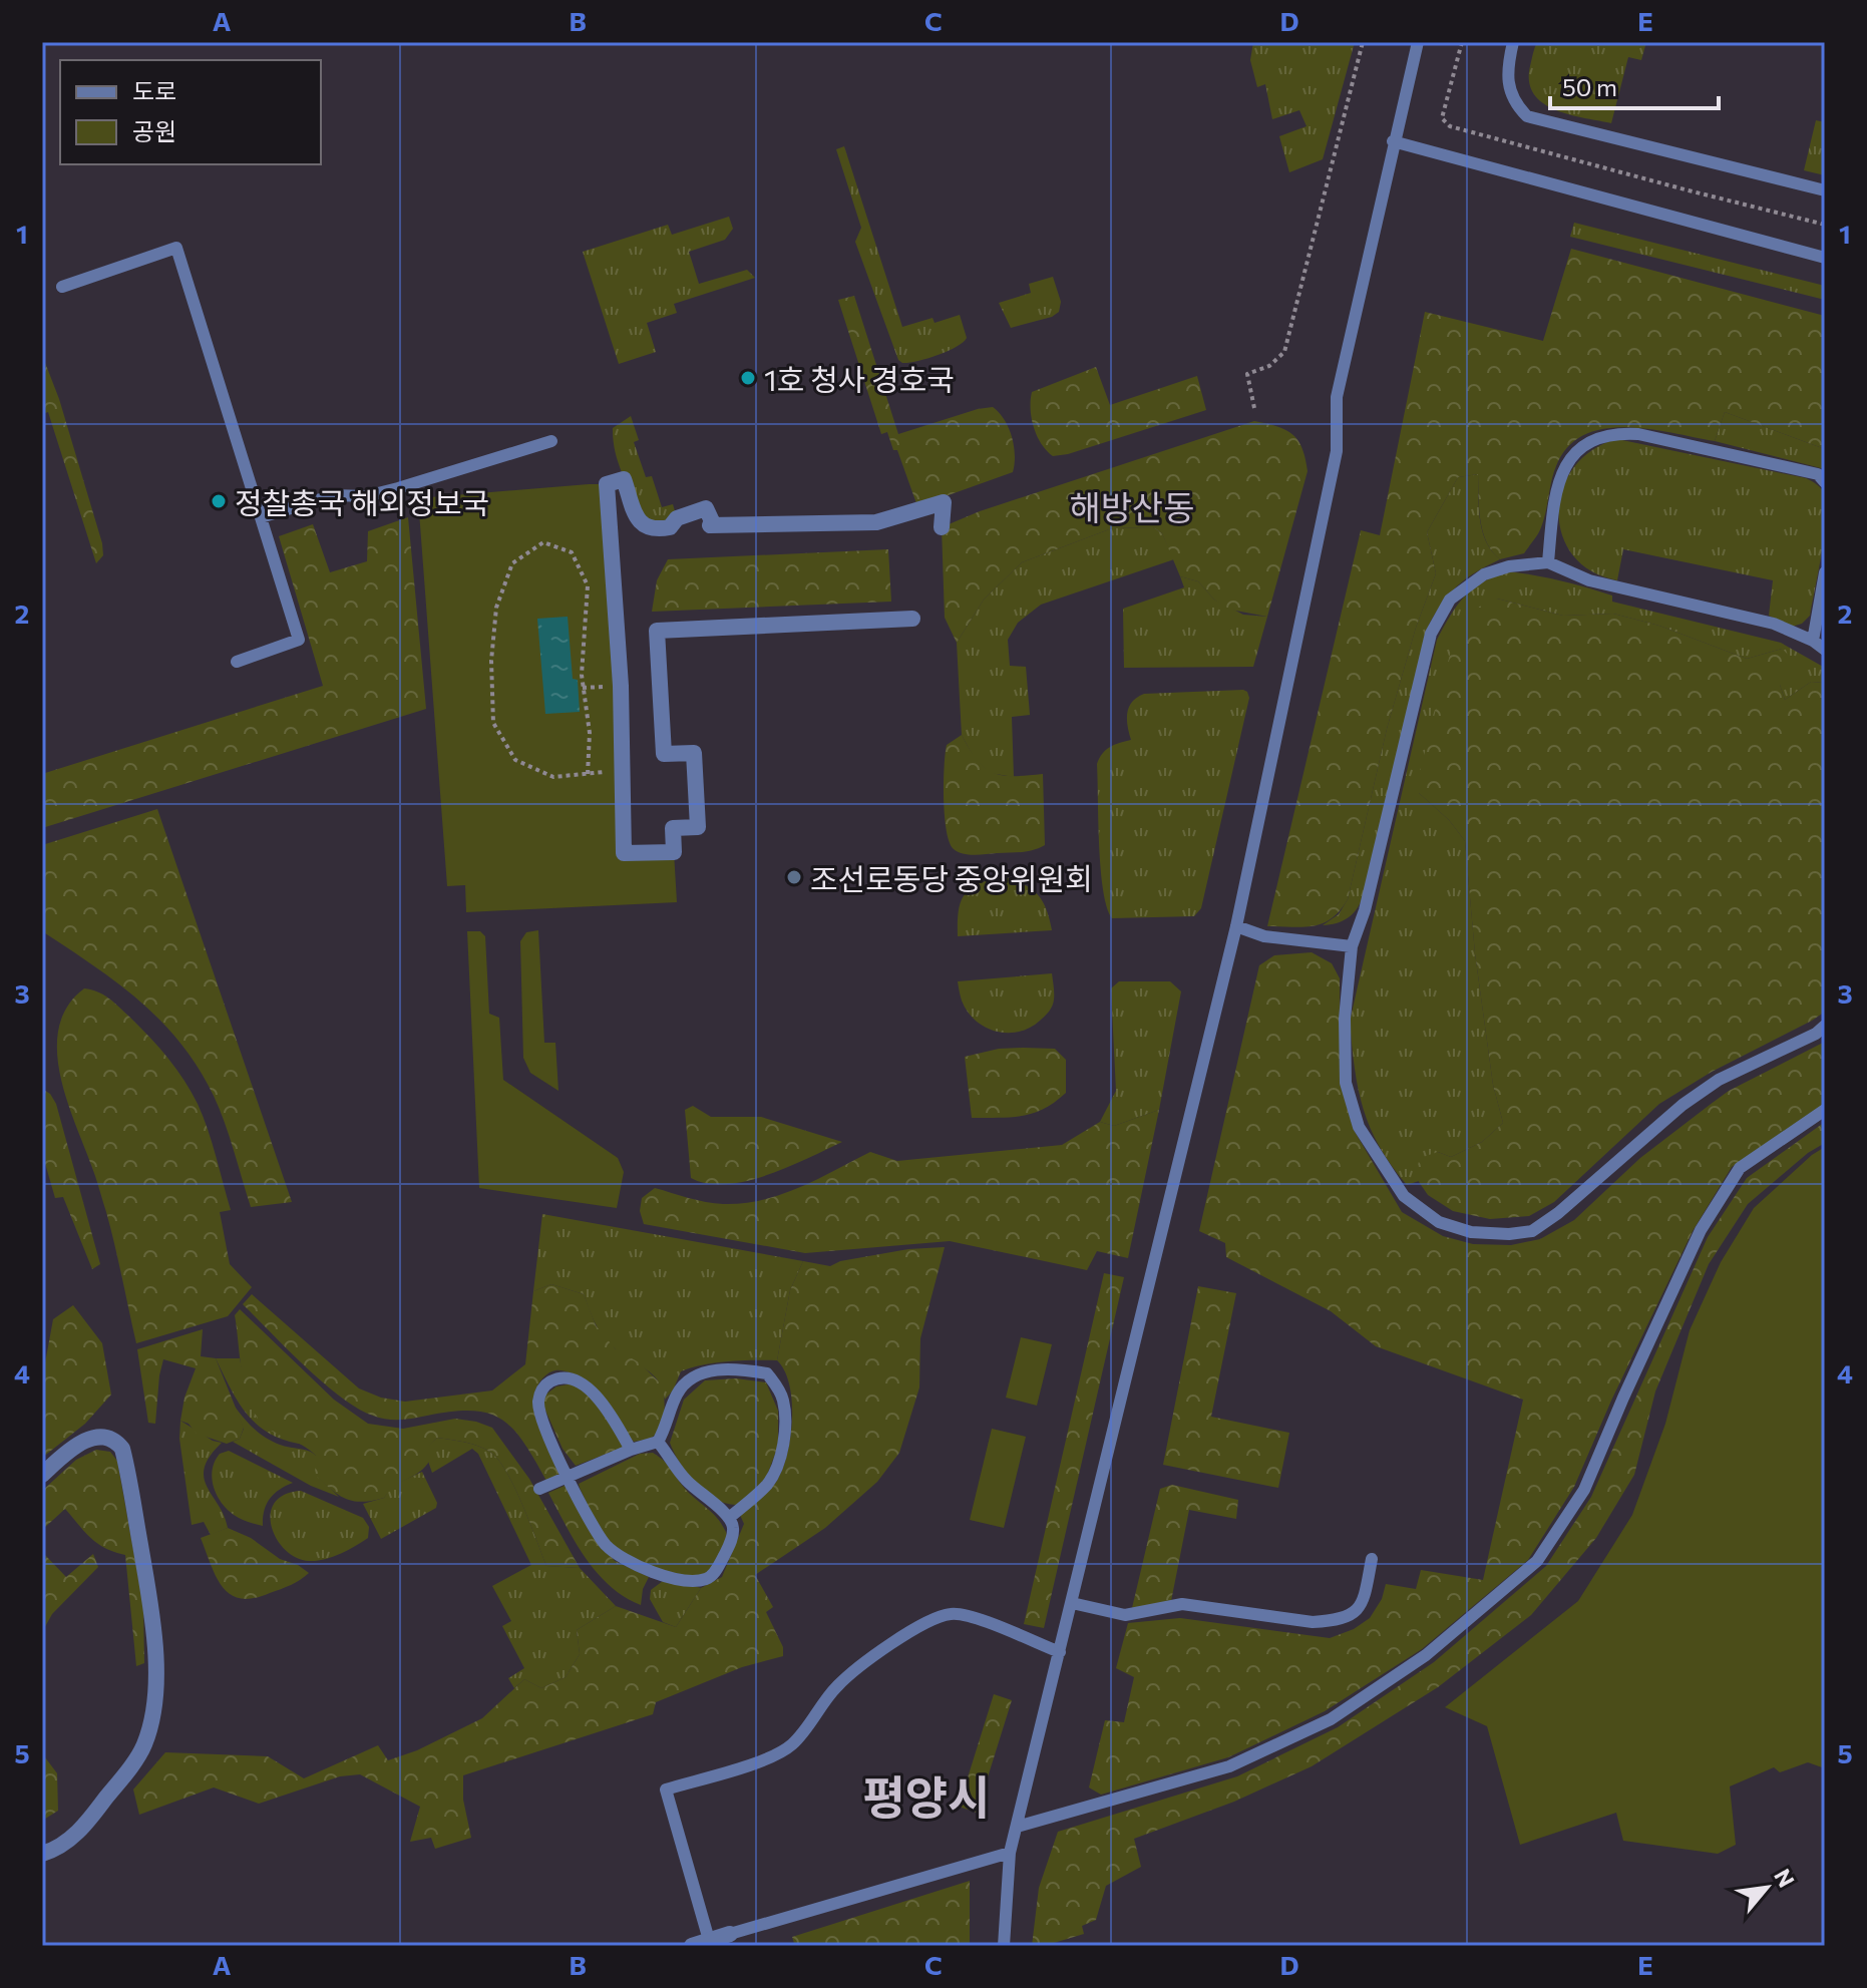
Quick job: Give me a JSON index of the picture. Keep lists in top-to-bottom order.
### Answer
{
  "districts": ["해방산동", "평양시"],
  "places": ["1호 청사 경호국", "정찰총국 해외정보국", "조선로동당 중앙위원회"],
  "legend": ["도로", "공원"],
  "scale_bar": "50 m",
  "north": "top right",
  "grid": {
    "columns": [
      "A",
      "B",
      "C",
      "D",
      "E"
    ],
    "rows": [
      "1",
      "2",
      "3",
      "4",
      "5"
    ]
  }
}
